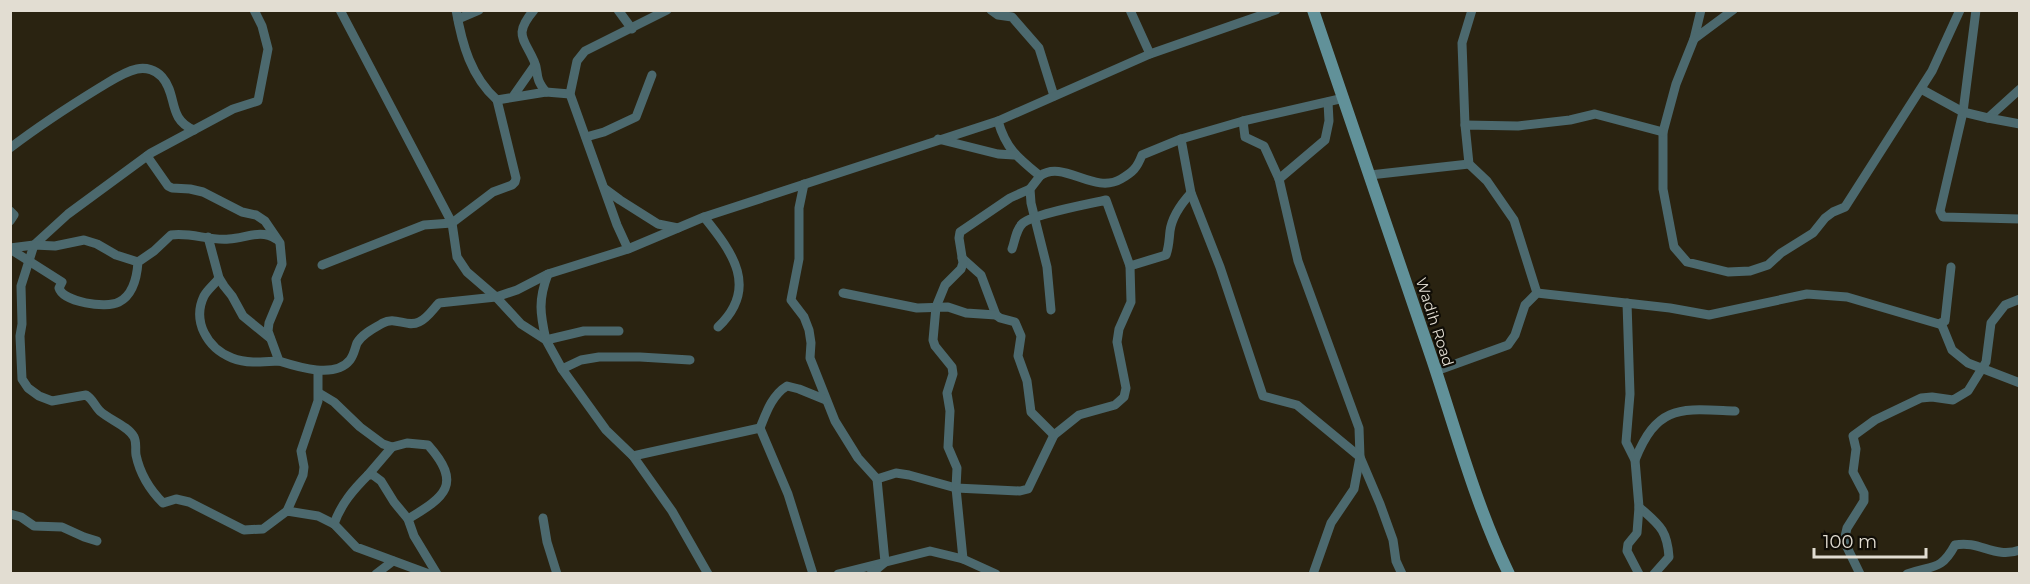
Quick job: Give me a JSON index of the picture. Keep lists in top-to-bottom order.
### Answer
{
  "streets": {
    "street": ["Wadih Road"]
  },
  "scale_bar": "100 m"
}
